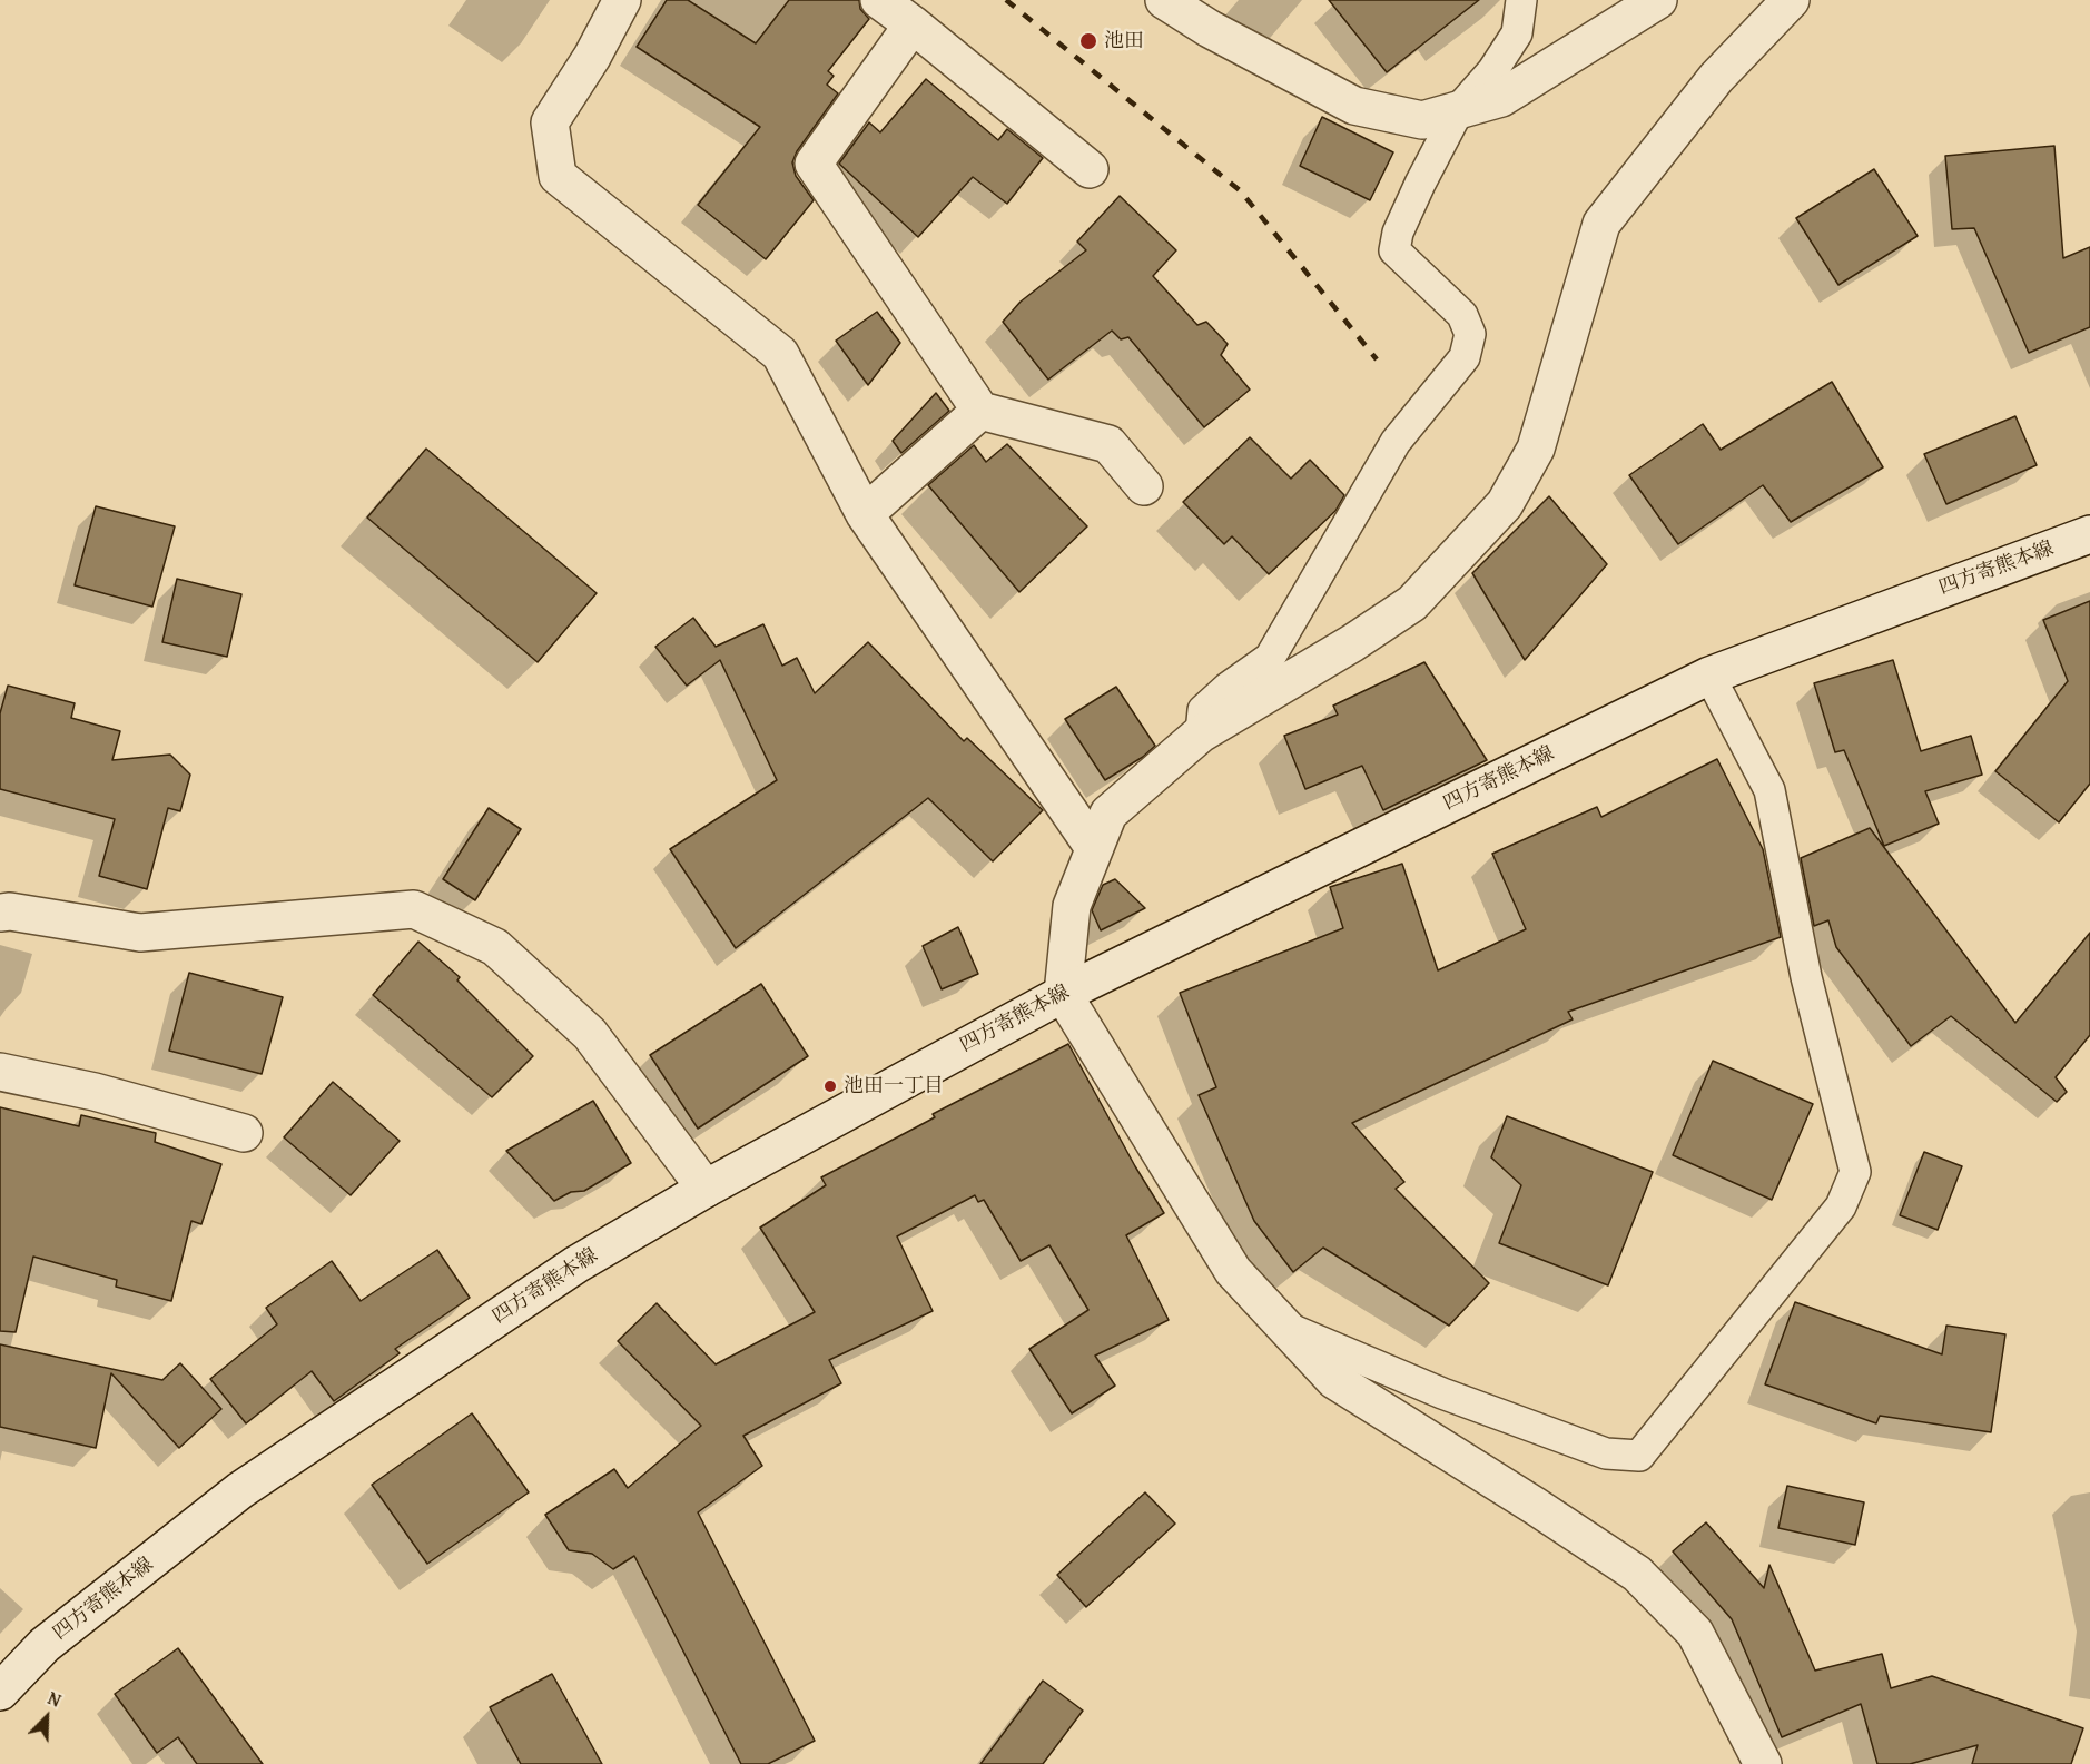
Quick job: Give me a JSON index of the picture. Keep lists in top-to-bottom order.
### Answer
{
  "streets": {
    "street": ["四方寄熊本線"]
  },
  "places": ["池田", "池田一丁目"],
  "north": "top right"
}
